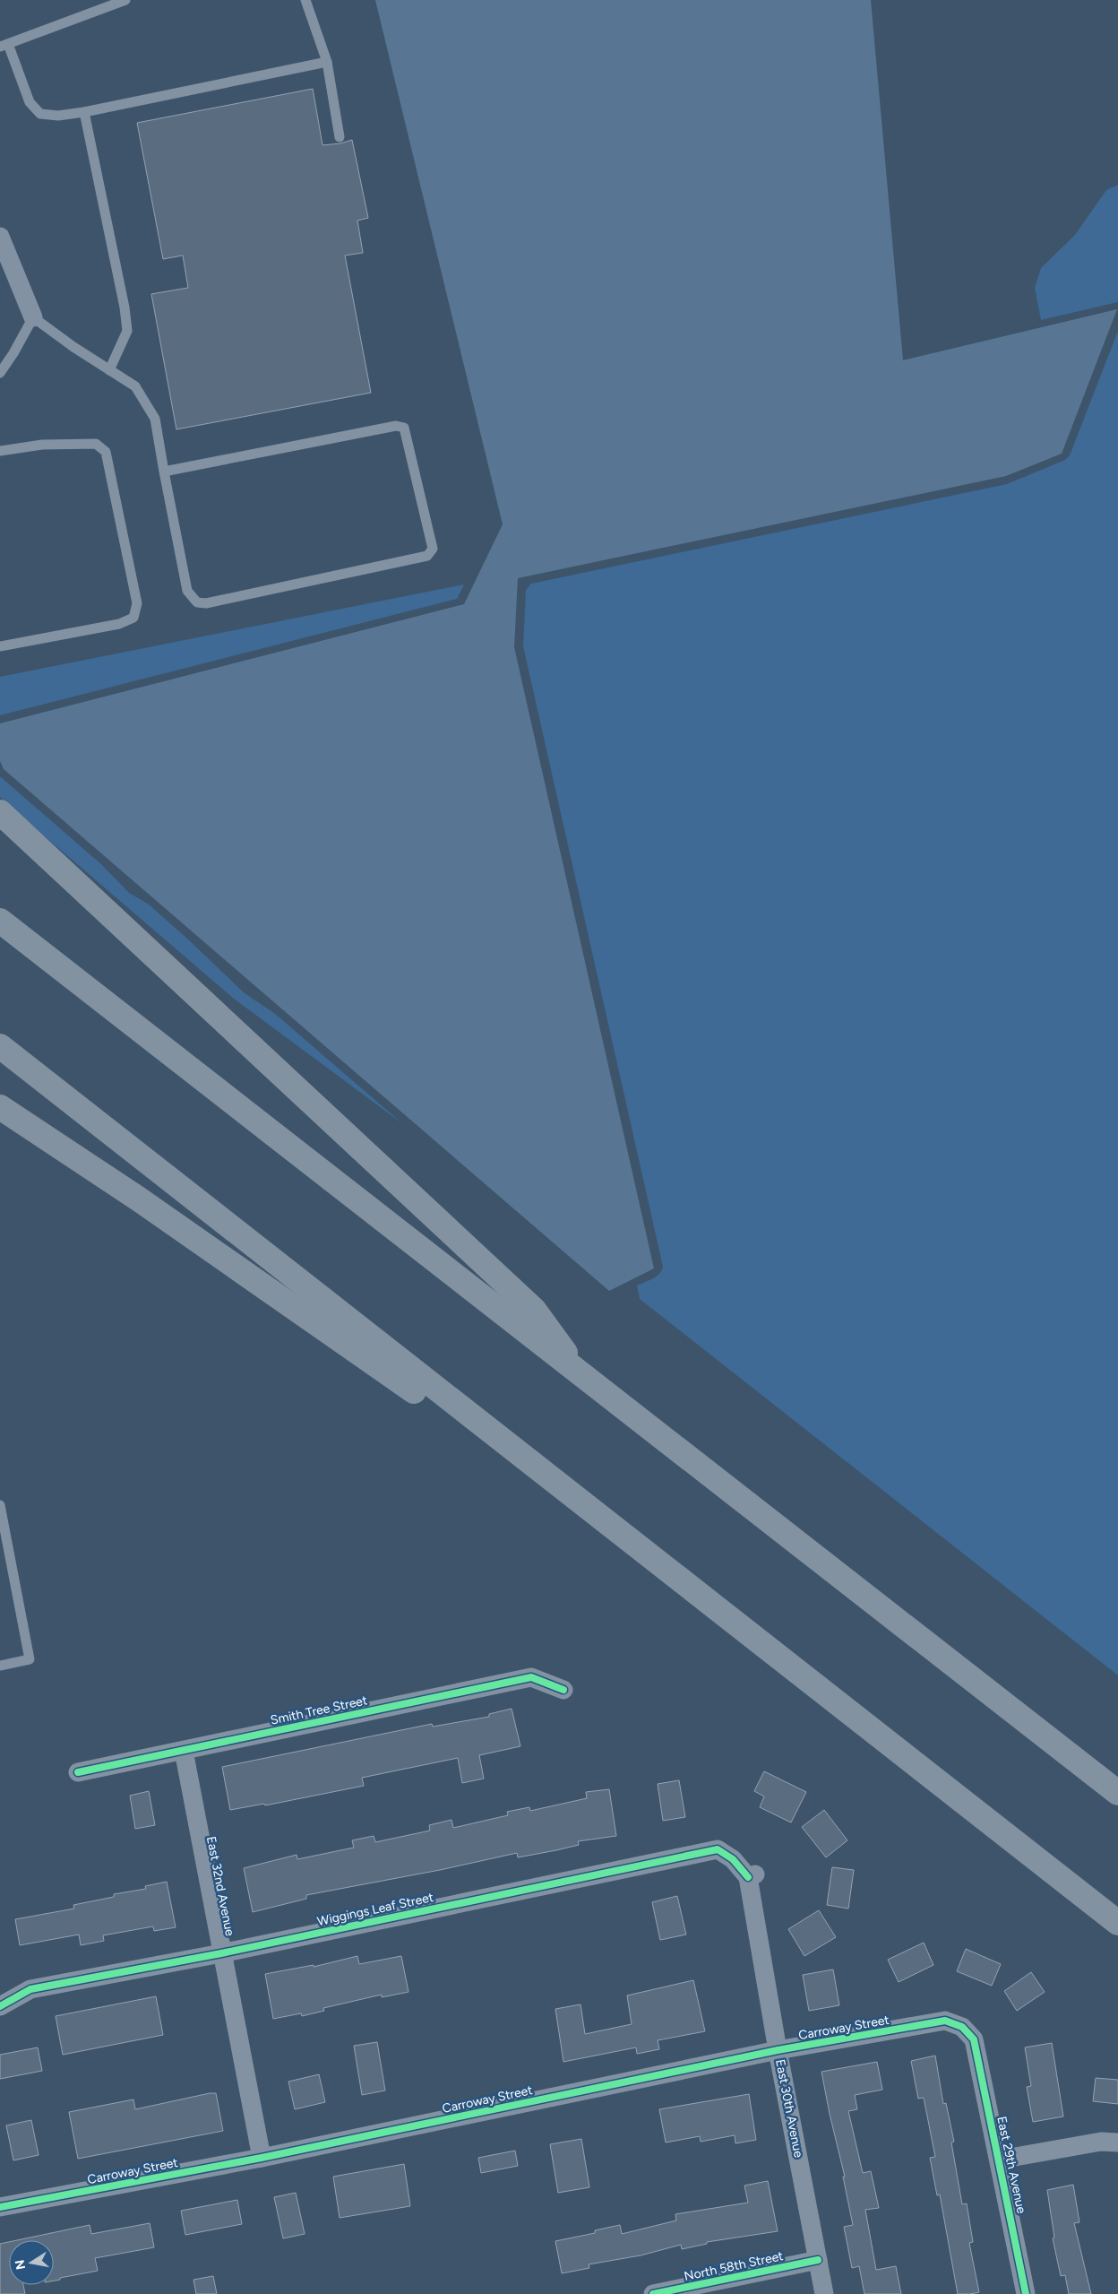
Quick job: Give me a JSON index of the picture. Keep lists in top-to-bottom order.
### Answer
{
  "streets": {
    "street": [
      "Smith Tree Street",
      "East 32nd Avenue",
      "Wiggings Leaf Street",
      "Carroway Street",
      "East 30th Avenue",
      "East 29th Avenue",
      "North 58th Street"
    ]
  },
  "crossings": [
    ["Smith Tree Street", "East 32nd Avenue"],
    ["East 32nd Avenue", "Wiggings Leaf Street"],
    ["East 32nd Avenue", "Carroway Street"],
    ["Wiggings Leaf Street", "East 30th Avenue"],
    ["Carroway Street", "East 30th Avenue"],
    ["Carroway Street", "East 29th Avenue"],
    ["East 30th Avenue", "North 58th Street"]
  ],
  "north": "left"
}
